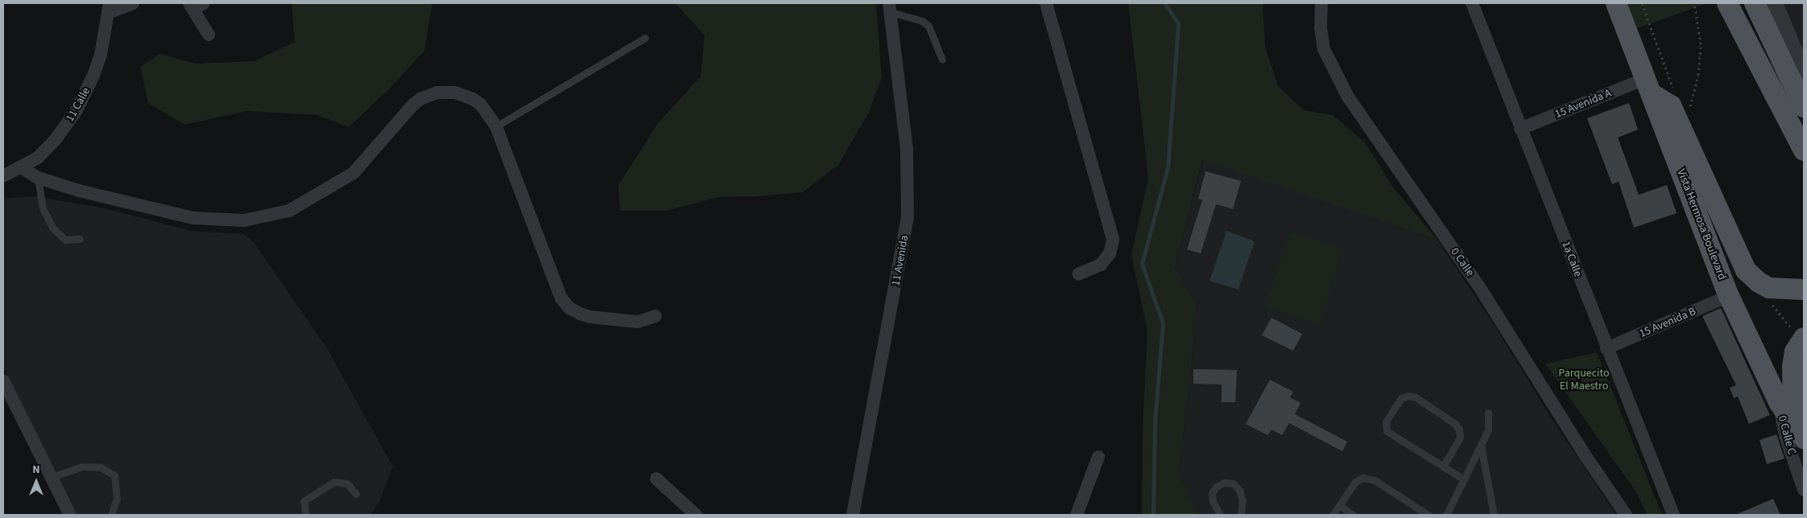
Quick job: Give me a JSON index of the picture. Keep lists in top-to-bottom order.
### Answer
{
  "streets": {
    "main road": ["Vista Hermosa Boulevard"],
    "street": [
      "15 Avenida A",
      "11 Calle",
      "1a Calle",
      "11 Avenida",
      "0 Calle",
      "15 Avenida B",
      "0 Calle C"
    ]
  },
  "crossings": [
    ["15 Avenida A", "Vista Hermosa Boulevard"],
    ["15 Avenida A", "1a Calle"],
    ["Vista Hermosa Boulevard", "15 Avenida B"],
    ["Vista Hermosa Boulevard", "0 Calle C"],
    ["1a Calle", "15 Avenida B"]
  ],
  "parks": ["Parquecito El Maestro"],
  "north": "top"
}
